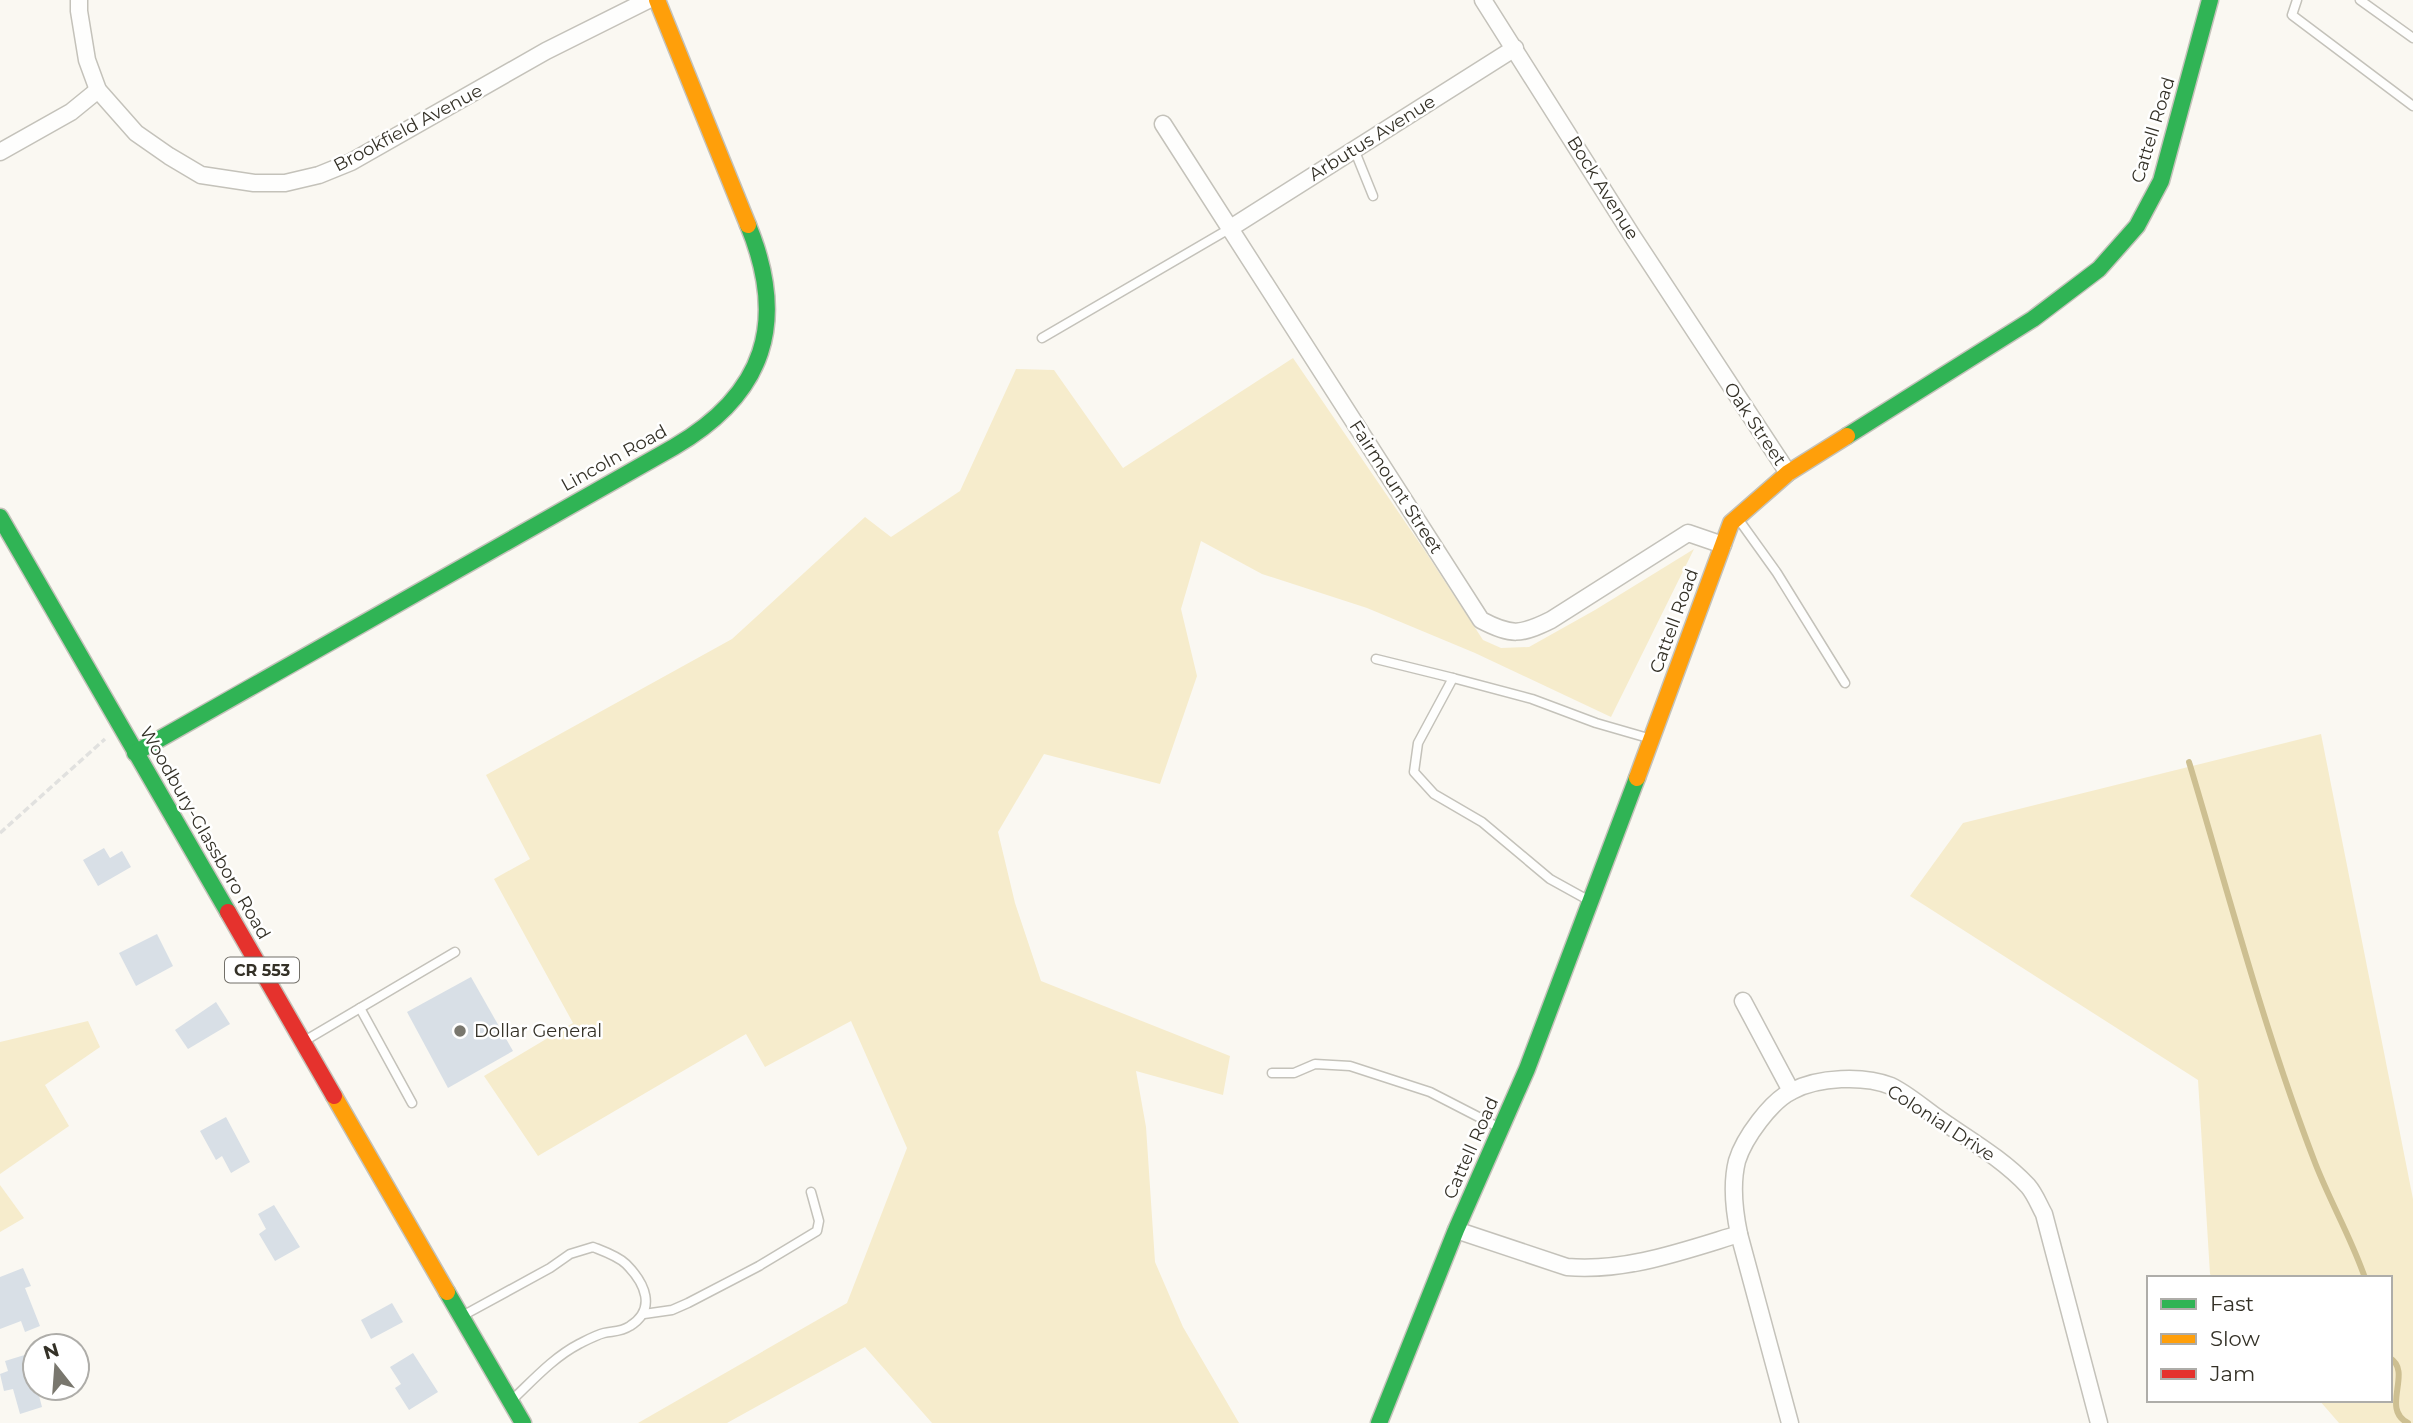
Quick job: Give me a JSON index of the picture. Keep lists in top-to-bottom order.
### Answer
{
  "streets": {
    "street": [
      "Brookfield Avenue",
      "Cattell Road",
      "Arbutus Avenue",
      "Bock Avenue",
      "Oak Street",
      "Lincoln Road",
      "Fairmount Street",
      "Woodbury-Glassboro Road",
      "CR 553",
      "Colonial Drive"
    ]
  },
  "crossings": [
    ["Cattell Road", "Oak Street"],
    ["Cattell Road", "Fairmount Street"],
    ["Arbutus Avenue", "Bock Avenue"],
    ["Arbutus Avenue", "Fairmount Street"],
    ["Bock Avenue", "Oak Street"],
    ["Lincoln Road", "Woodbury-Glassboro Road"]
  ],
  "places": ["Dollar General"],
  "legend": ["Fast", "Slow", "Jam"],
  "north": "top"
}
